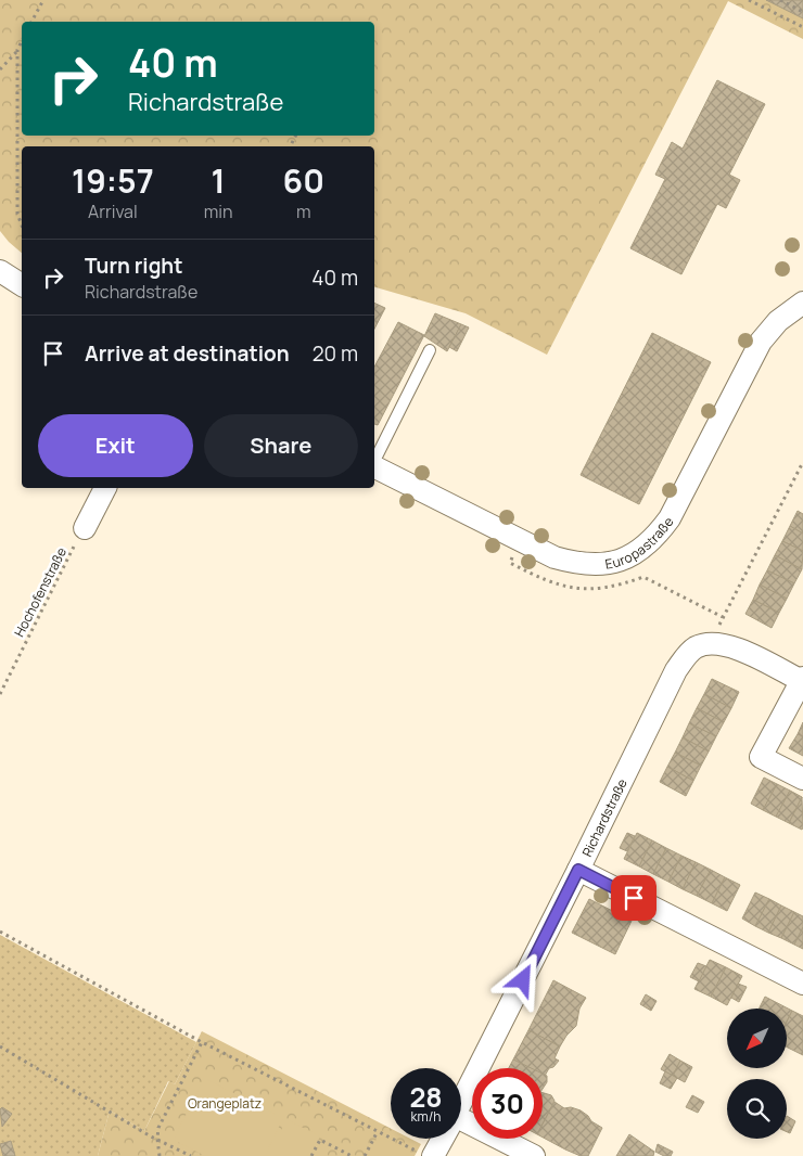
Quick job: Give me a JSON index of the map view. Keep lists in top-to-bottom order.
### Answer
{
  "streets": {
    "street": ["Europastraße", "Richardstraße"],
    "path": ["Hochofenstraße"]
  },
  "parks": ["Orangeplatz"],
  "north": "bottom left",
  "page": {
    "turn": ["40 m", "Richardstraße"],
    "eta": [
      "19:57",
      "Arrival",
      "1",
      "min",
      "60",
      "m"
    ],
    "list": [
      {
        "name": "Turn right",
        "note": "Richardstraße",
        "value": "40 m"
      },
      {
        "name": "Arrive at destination",
        "value": "20 m"
      }
    ],
    "buttons": ["Exit", "Share"],
    "speed": "28 km/h",
    "limit": "30"
  }
}
